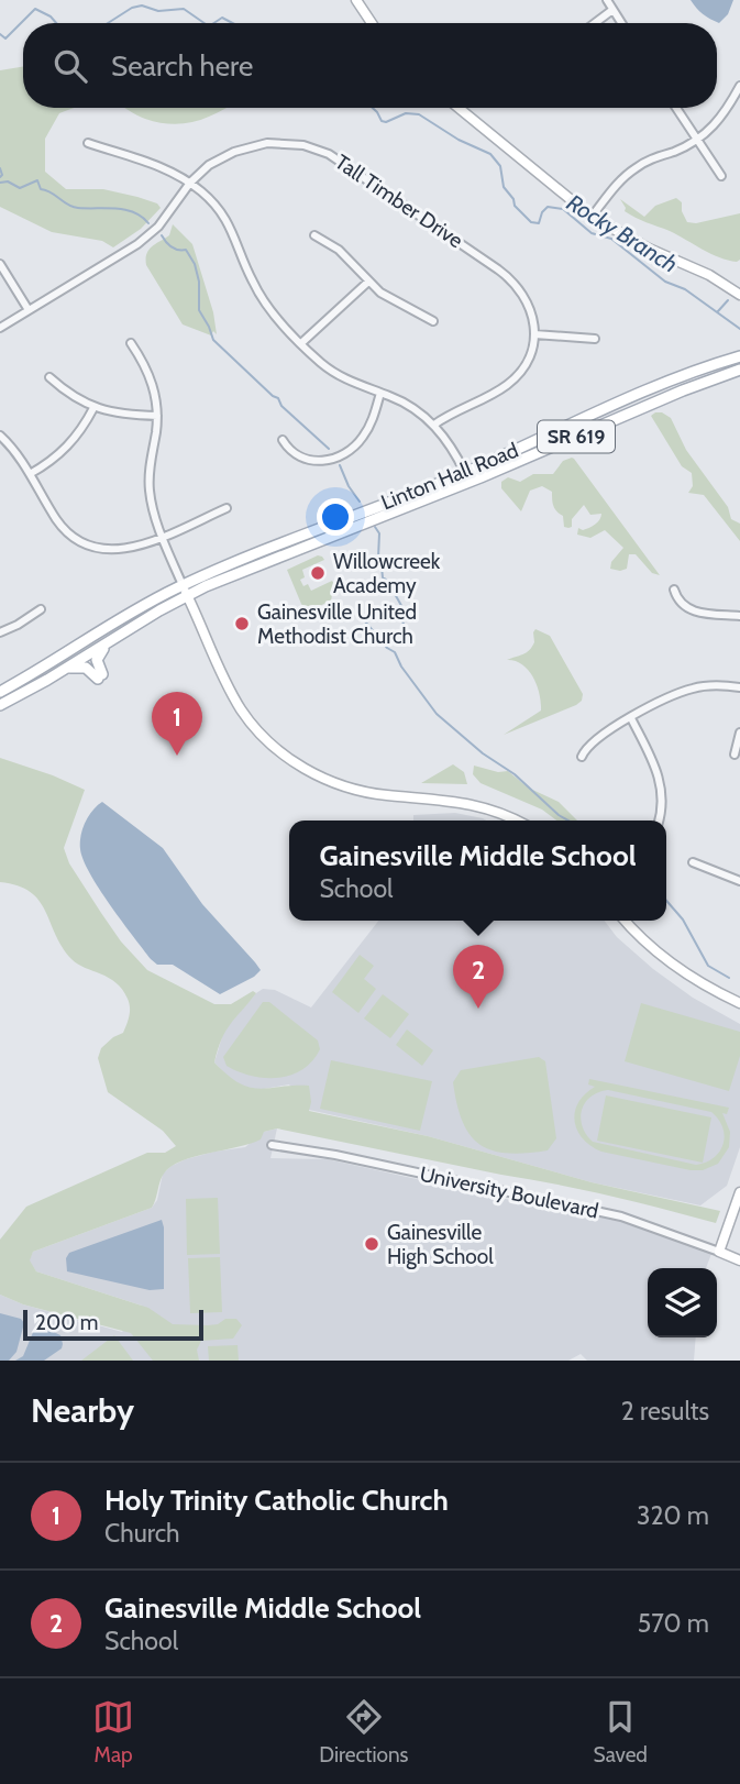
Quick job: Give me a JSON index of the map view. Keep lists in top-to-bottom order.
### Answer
{
  "streets": {
    "main road": ["SR 619", "Linton Hall Road"],
    "street": ["Tall Timber Drive", "University Boulevard"]
  },
  "water": ["Rocky Branch"],
  "places": ["Willowcreek Academy", "Gainesville United Methodist Church", "Gainesville High School"],
  "scale_bar": "200 m",
  "page": {
    "search": "Search here",
    "pins": ["1", "2"],
    "popup": ["Gainesville Middle School", "School"],
    "scale": "200 m",
    "heading": ["Nearby", "2 results"],
    "list": [
      {
        "mark": "1",
        "name": "Holy Trinity Catholic Church",
        "note": "Church",
        "value": "320 m"
      },
      {
        "mark": "2",
        "name": "Gainesville Middle School",
        "note": "School",
        "value": "570 m"
      }
    ],
    "nav": ["Map", "Directions", "Saved"]
  }
}
